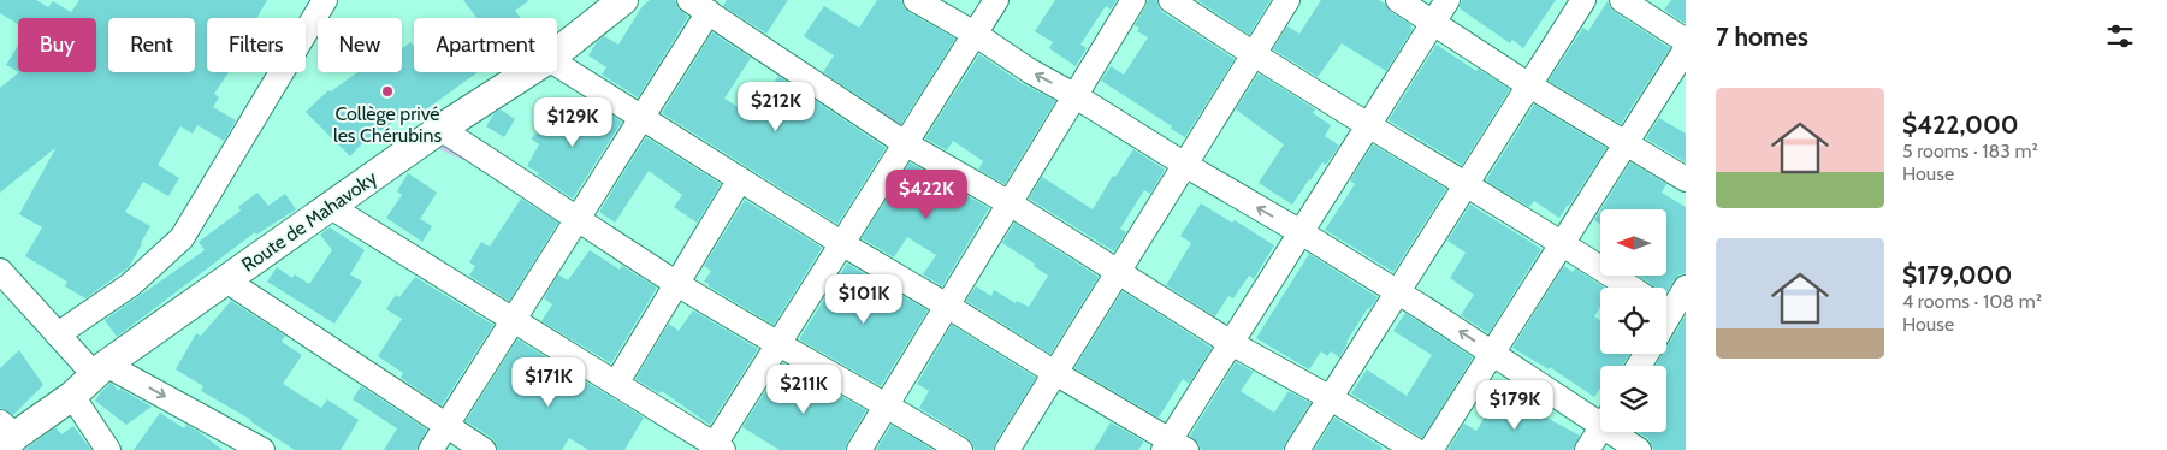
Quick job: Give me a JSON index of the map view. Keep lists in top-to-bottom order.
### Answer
{
  "streets": {
    "street": ["Route de Mahavoky"]
  },
  "places": ["Collège privé les Chérubins"],
  "north": "left",
  "page": {
    "heading": "7 homes",
    "chip": [
      "Buy",
      "Rent",
      "Filters",
      "New",
      "Apartment"
    ],
    "list": [
      {
        "name": "$422,000",
        "note": "5 rooms · 183 m² · House"
      },
      {
        "name": "$179,000",
        "note": "4 rooms · 108 m² · House"
      }
    ],
    "price": [
      "$212K",
      "$129K",
      "$422K",
      "$101K",
      "$171K",
      "$211K",
      "$179K"
    ]
  }
}
